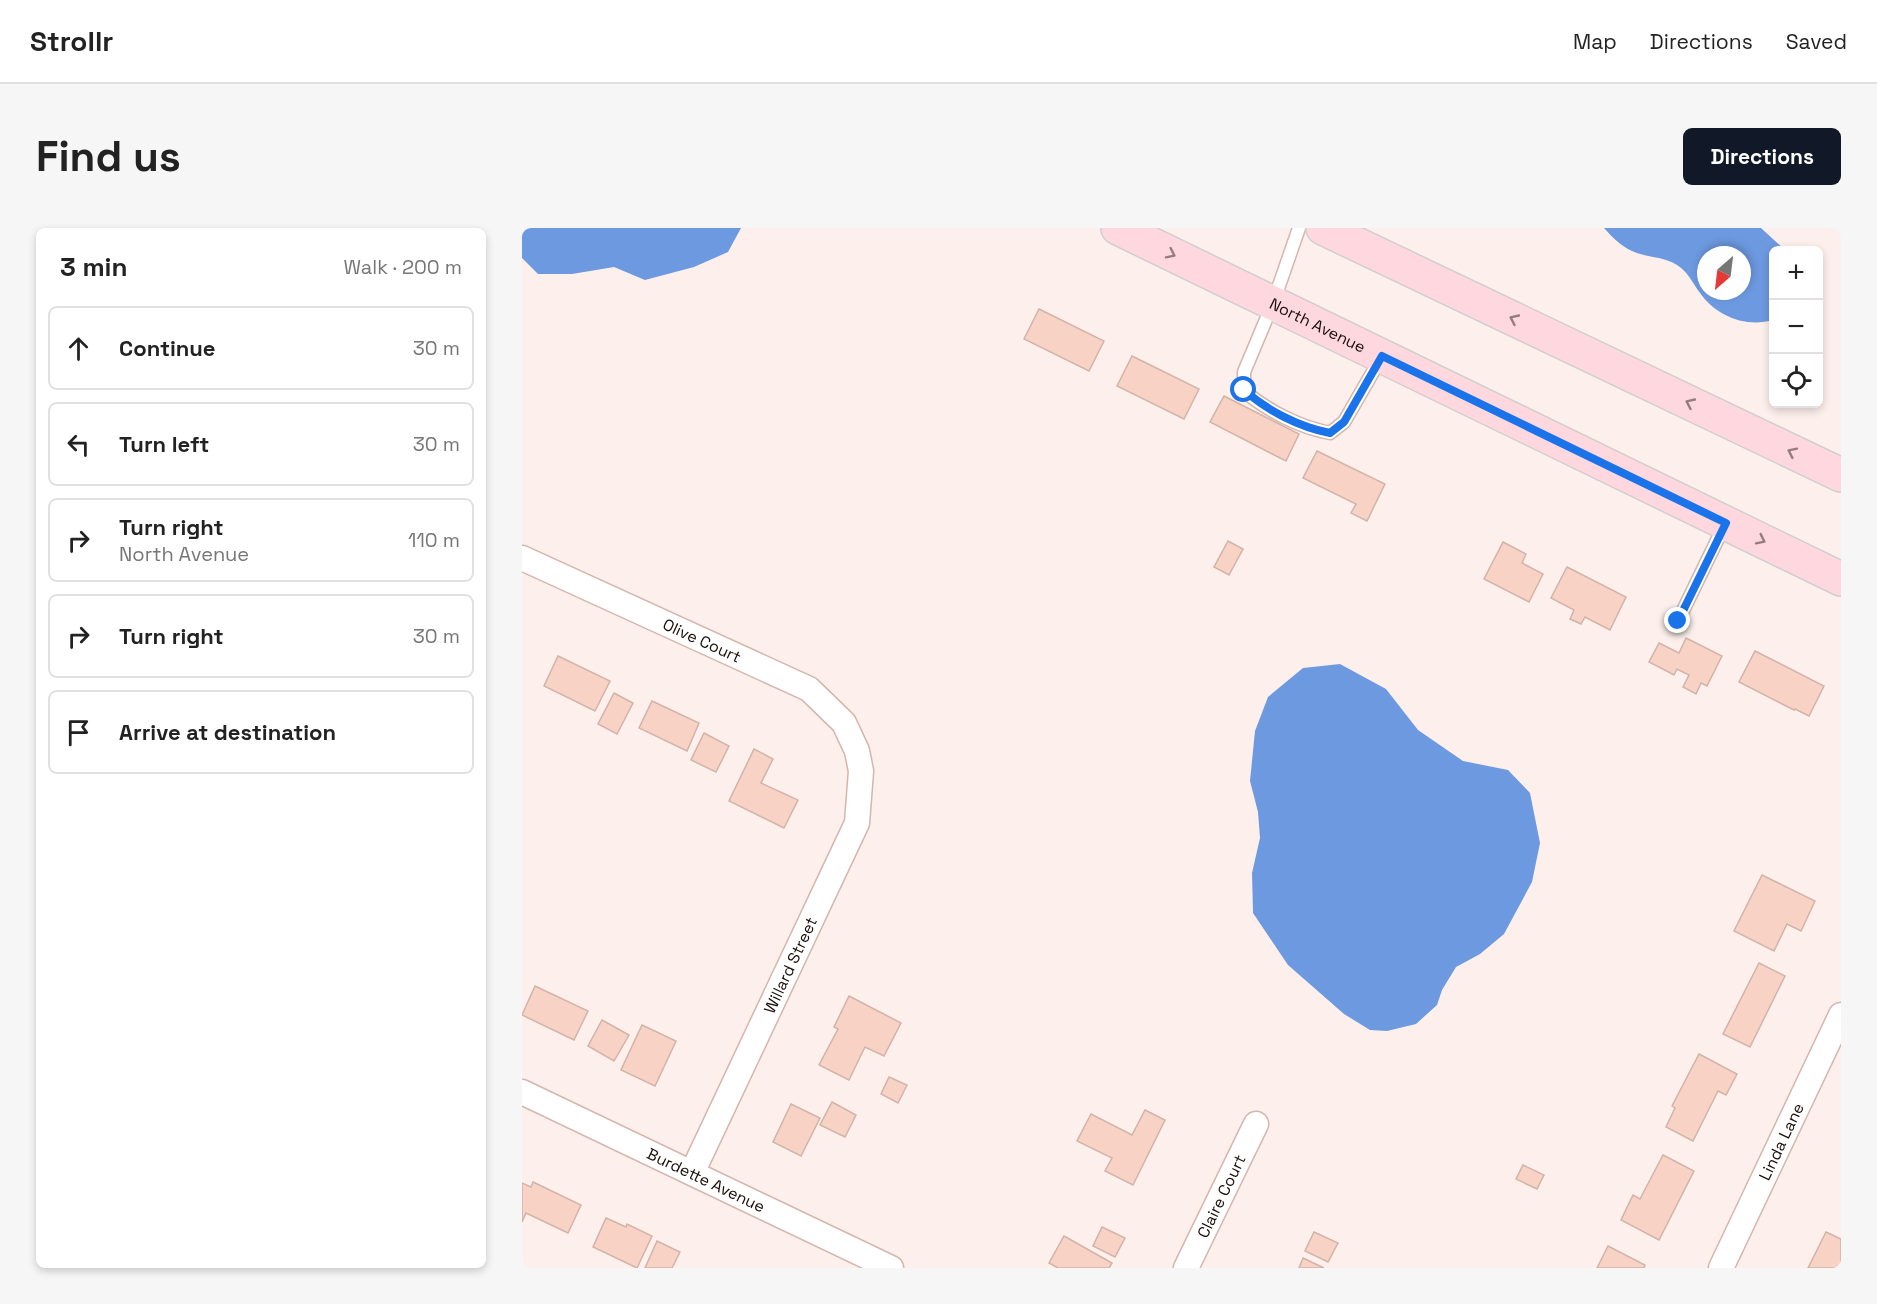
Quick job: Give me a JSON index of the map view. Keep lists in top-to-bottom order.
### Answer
{
  "streets": {
    "main road": ["North Avenue"],
    "street": [
      "Olive Court",
      "Willard Street",
      "Linda Lane",
      "Burdette Avenue",
      "Claire Court"
    ]
  },
  "crossings": [
    ["Olive Court", "Willard Street"],
    ["Willard Street", "Burdette Avenue"]
  ],
  "one_way": ["North Avenue"],
  "north": "bottom left",
  "page": {
    "header": "Strollr",
    "nav": ["Map", "Directions", "Saved"],
    "buttons": "Directions",
    "title": "Find us",
    "heading": ["3 min", "Walk · 200 m"],
    "map_buttons": ["+", "−"],
    "list": [
      ["Continue", "30 m"],
      ["Turn left", "30 m"],
      ["Turn right", "North Avenue", "110 m"],
      ["Turn right", "30 m"],
      "Arrive at destination"
    ]
  }
}
